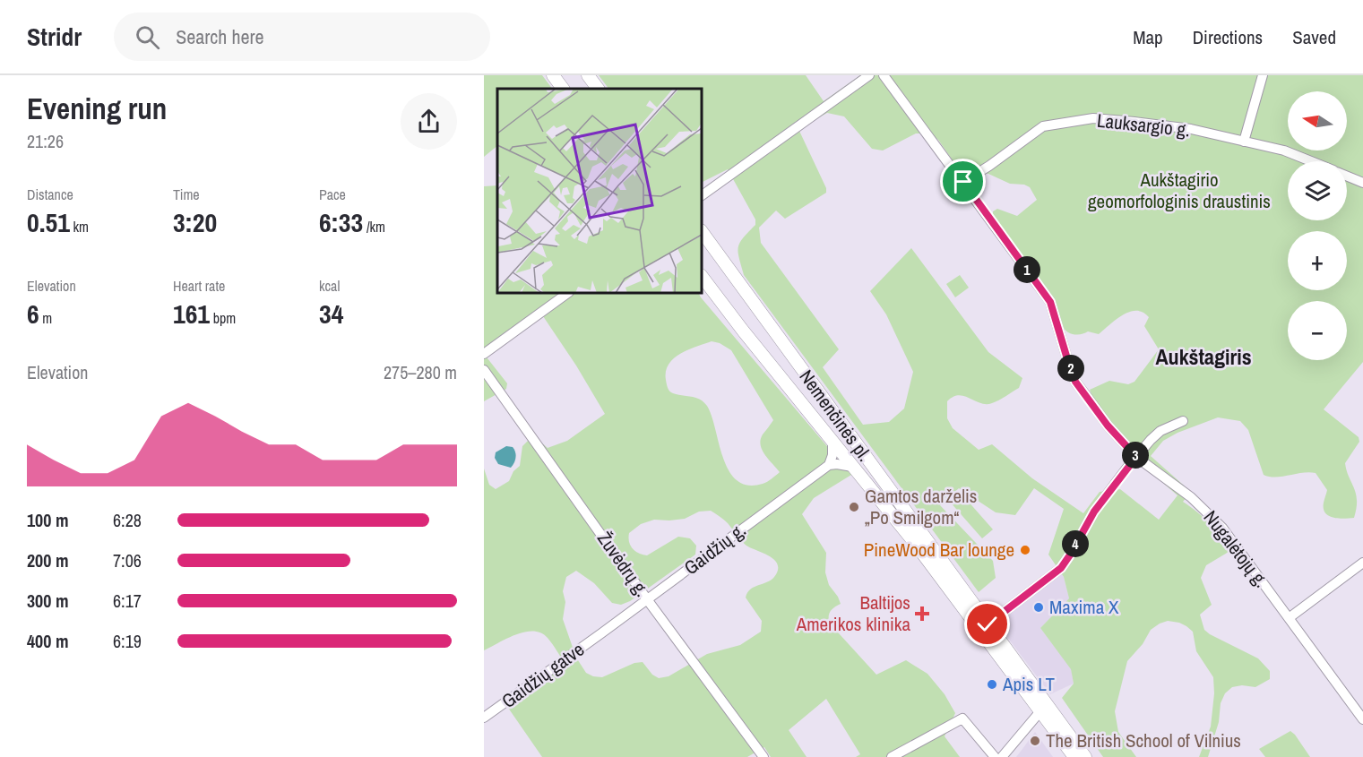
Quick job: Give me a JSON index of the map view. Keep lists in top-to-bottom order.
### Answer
{
  "streets": {
    "main road": ["Nemenčinės pl."],
    "street": [
      "Lauksargio g.",
      "Gaidžių g.",
      "Nugalėtojų g.",
      "Žuvėdrų g.",
      "Gaidžių gatve"
    ]
  },
  "crossings": [
    ["Lauksargio g.", "Nugalėtojų g."],
    ["Gaidžių g.", "Žuvėdrų g."],
    ["Gaidžių g.", "Gaidžių gatve"]
  ],
  "districts": ["Aukštagiris"],
  "parks": ["Aukštagirio geomorfologinis draustinis"],
  "places": {
    "other": [
      "Gamtos darželis „Po Smilgom“",
      "PineWood Bar lounge",
      "Maxima X",
      "Apis LT",
      "The British School of Vilnius"
    ],
    "health": ["Baltijos Amerikos klinika"]
  },
  "north": "left",
  "page": {
    "header": "Stridr",
    "search": "Search here",
    "nav": ["Map", "Directions", "Saved"],
    "heading": ["Evening run", "21:26"],
    "map_buttons": ["+", "−"],
    "stats": [
      ["Distance", "0.51 km"],
      ["Time", "3:20"],
      ["Pace", "6:33 /km"],
      ["Elevation", "6 m"],
      ["Heart rate", "161 bpm"],
      ["kcal", "34"]
    ],
    "pins": [
      "1",
      "2",
      "3",
      "4"
    ],
    "chart": ["Elevation", "275–280 m"],
    "list": [
      {
        "name": "100 m",
        "note": "6:28"
      },
      {
        "name": "200 m",
        "note": "7:06"
      },
      {
        "name": "300 m",
        "note": "6:17"
      },
      {
        "name": "400 m",
        "note": "6:19"
      }
    ]
  }
}
